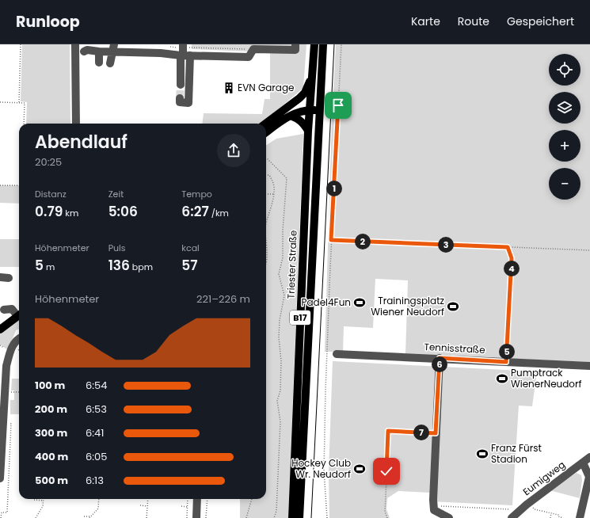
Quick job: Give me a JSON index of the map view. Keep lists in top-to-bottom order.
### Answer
{
  "streets": {
    "main road": ["Triester Straße", "B17"],
    "street": ["Tennisstraße", "Eumigweg"]
  },
  "crossings": [
    ["Triester Straße", "B17"]
  ],
  "places": {
    "building": ["EVN Garage"],
    "sports": [
      "Padel4Fun",
      "Trainingsplatz Wiener Neudorf",
      "Pumptrack WienerNeudorf",
      "Franz Fürst Stadion",
      "Hockey Club Wr. Neudorf"
    ]
  },
  "page": {
    "header": "Runloop",
    "nav": ["Karte", "Route", "Gespeichert"],
    "map_buttons": ["+", "−"],
    "heading": ["Abendlauf", "20:25"],
    "stats": [
      ["Distanz", "0.79 km"],
      ["Zeit", "5:06"],
      ["Tempo", "6:27 /km"],
      ["Höhenmeter", "5 m"],
      ["Puls", "136 bpm"],
      ["kcal", "57"]
    ],
    "pins": [
      "1",
      "2",
      "3",
      "4",
      "5",
      "6",
      "7"
    ],
    "chart": ["Höhenmeter", "221–226 m"],
    "list": [
      {
        "name": "100 m",
        "note": "6:54"
      },
      {
        "name": "200 m",
        "note": "6:53"
      },
      {
        "name": "300 m",
        "note": "6:41"
      },
      {
        "name": "400 m",
        "note": "6:05"
      },
      {
        "name": "500 m",
        "note": "6:13"
      }
    ]
  }
}
